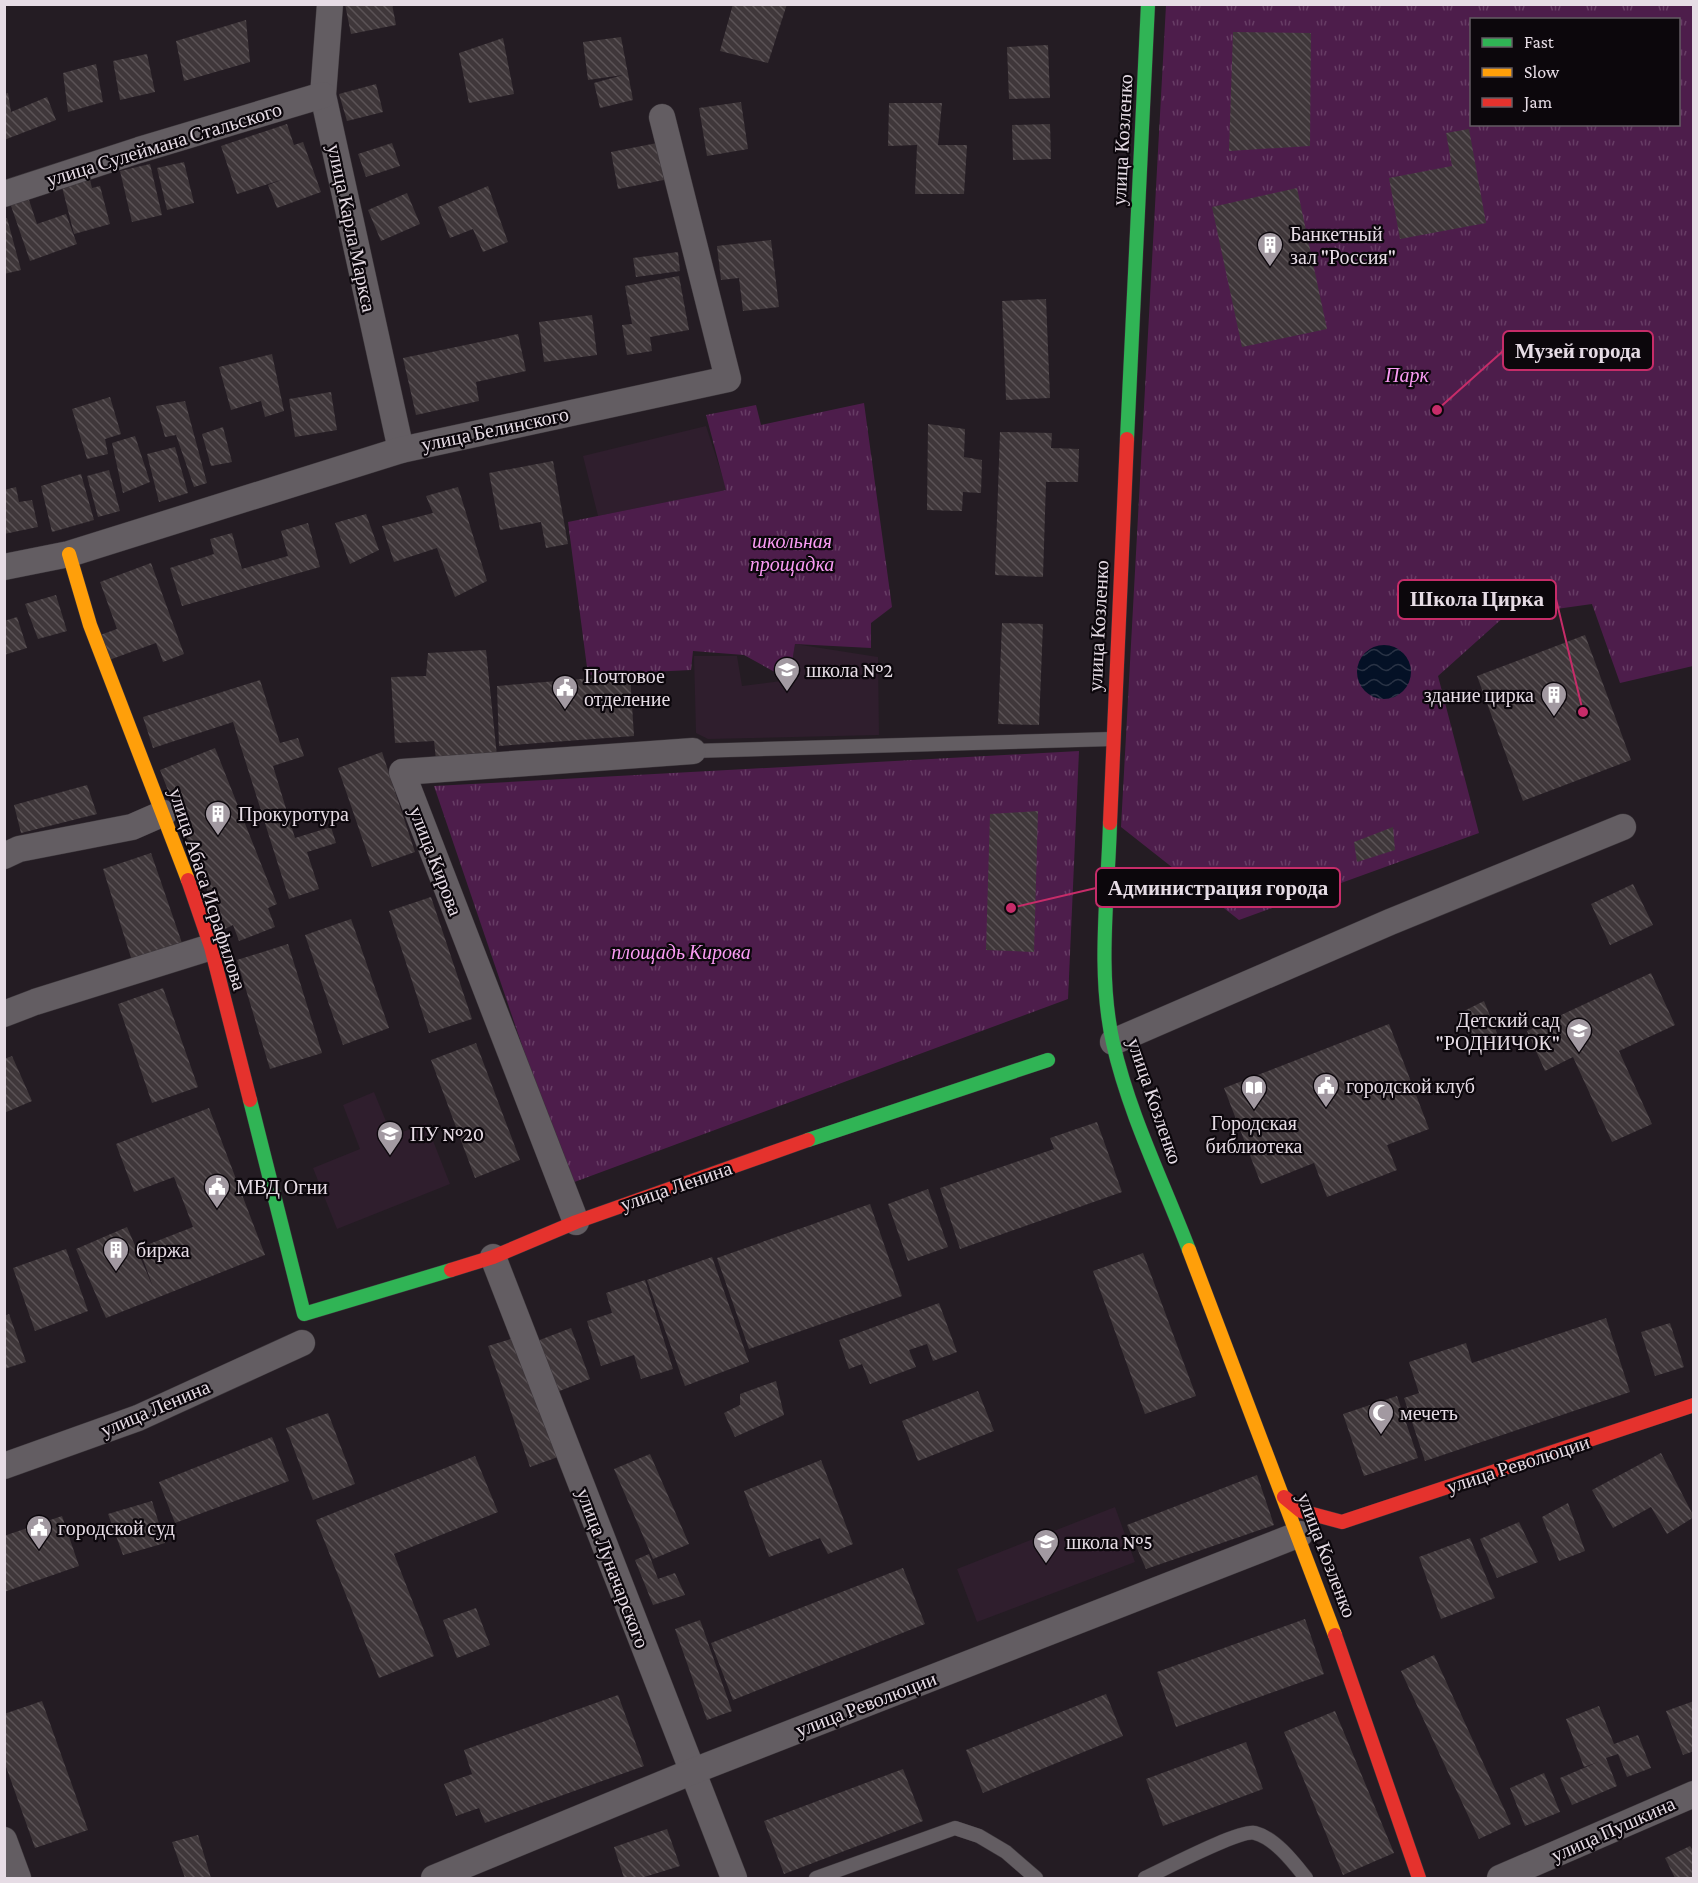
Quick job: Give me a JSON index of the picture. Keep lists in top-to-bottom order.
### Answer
{
  "streets": {
    "street": [
      "улица Козленко",
      "улица Сулеймана Стальского",
      "улица Карла Маркса",
      "улица Белинского",
      "улица Кирова",
      "улица Абаса Исрафилова",
      "улица Ленина",
      "улица Революции",
      "улица Луначарского",
      "улица Пушкина"
    ]
  },
  "crossings": [
    ["улица Козленко", "улица Революции"],
    ["улица Сулеймана Стальского", "улица Карла Маркса"],
    ["улица Карла Маркса", "улица Белинского"],
    ["улица Белинского", "улица Абаса Исрафилова"],
    ["улица Кирова", "улица Ленина"],
    ["улица Абаса Исрафилова", "улица Ленина"],
    ["улица Ленина", "улица Луначарского"],
    ["улица Революции", "улица Луначарского"]
  ],
  "parks": ["Парк", "школьная прощадка", "площадь Кирова"],
  "places": {
    "building": [
      "Банкетный зал \"Россия\"",
      "здание цирка",
      "Прокуротура",
      "биржа"
    ],
    "other": ["Музей города", "Школа Цирка", "Администрация города"],
    "school or university": [
      "школа №2",
      "Детский сад \"РОДНИЧОК\"",
      "ПУ №20",
      "школа №5"
    ],
    "public building": [
      "Почтовое отделение",
      "городской клуб",
      "МВД Огни",
      "городской суд"
    ],
    "library": ["Городская библиотека"],
    "mosque": ["мечеть"]
  },
  "legend": ["Fast", "Slow", "Jam"]
}
